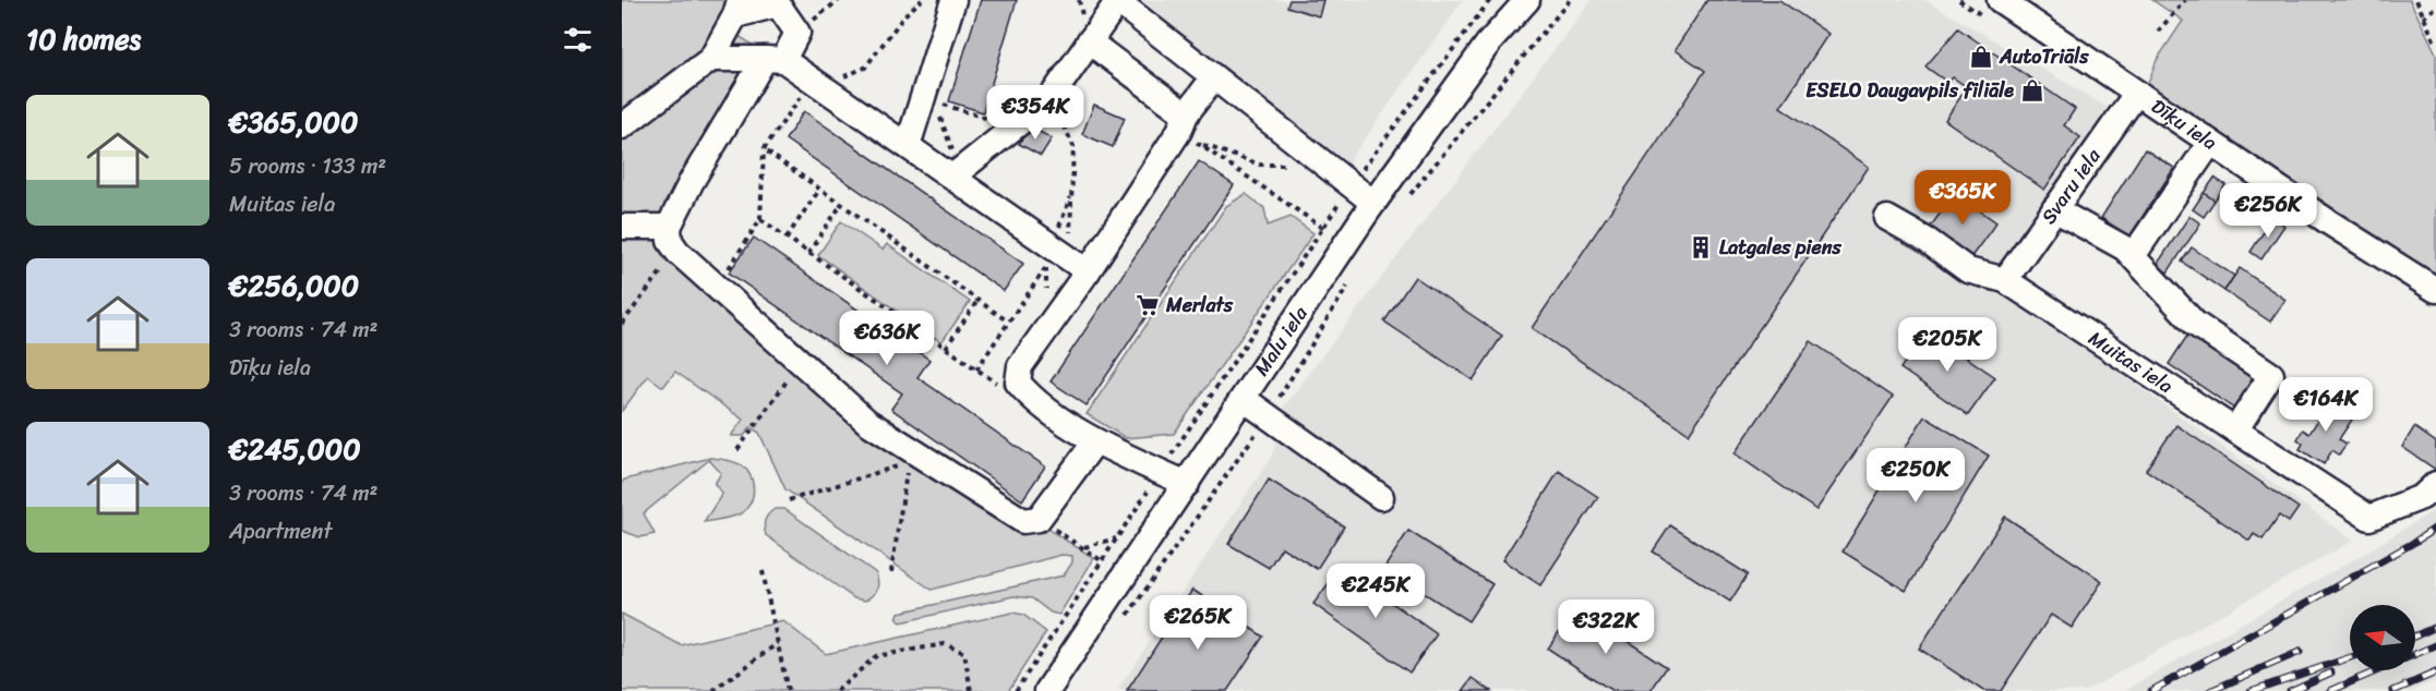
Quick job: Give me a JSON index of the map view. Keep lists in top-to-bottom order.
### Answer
{
  "streets": {
    "street": [
      "Dīķu iela",
      "Svaru iela",
      "Malu iela",
      "Muitas iela"
    ]
  },
  "crossings": [
    ["Dīķu iela", "Svaru iela"],
    ["Svaru iela", "Muitas iela"]
  ],
  "places": {
    "shop": ["AutoTriāls", "ESELO Daugavpils filiāle"],
    "building": ["Latgales piens"],
    "supermarket": ["Merlats"]
  },
  "north": "left",
  "page": {
    "heading": "10 homes",
    "list": [
      {
        "name": "€365,000",
        "note": "5 rooms · 133 m² · Muitas iela"
      },
      {
        "name": "€256,000",
        "note": "3 rooms · 74 m² · Dīķu iela"
      },
      {
        "name": "€245,000",
        "note": "3 rooms · 74 m² · Apartment"
      }
    ],
    "price": [
      "€354K",
      "€365K",
      "€256K",
      "€636K",
      "€205K",
      "€164K",
      "€250K",
      "€245K",
      "€265K",
      "€322K"
    ]
  }
}
